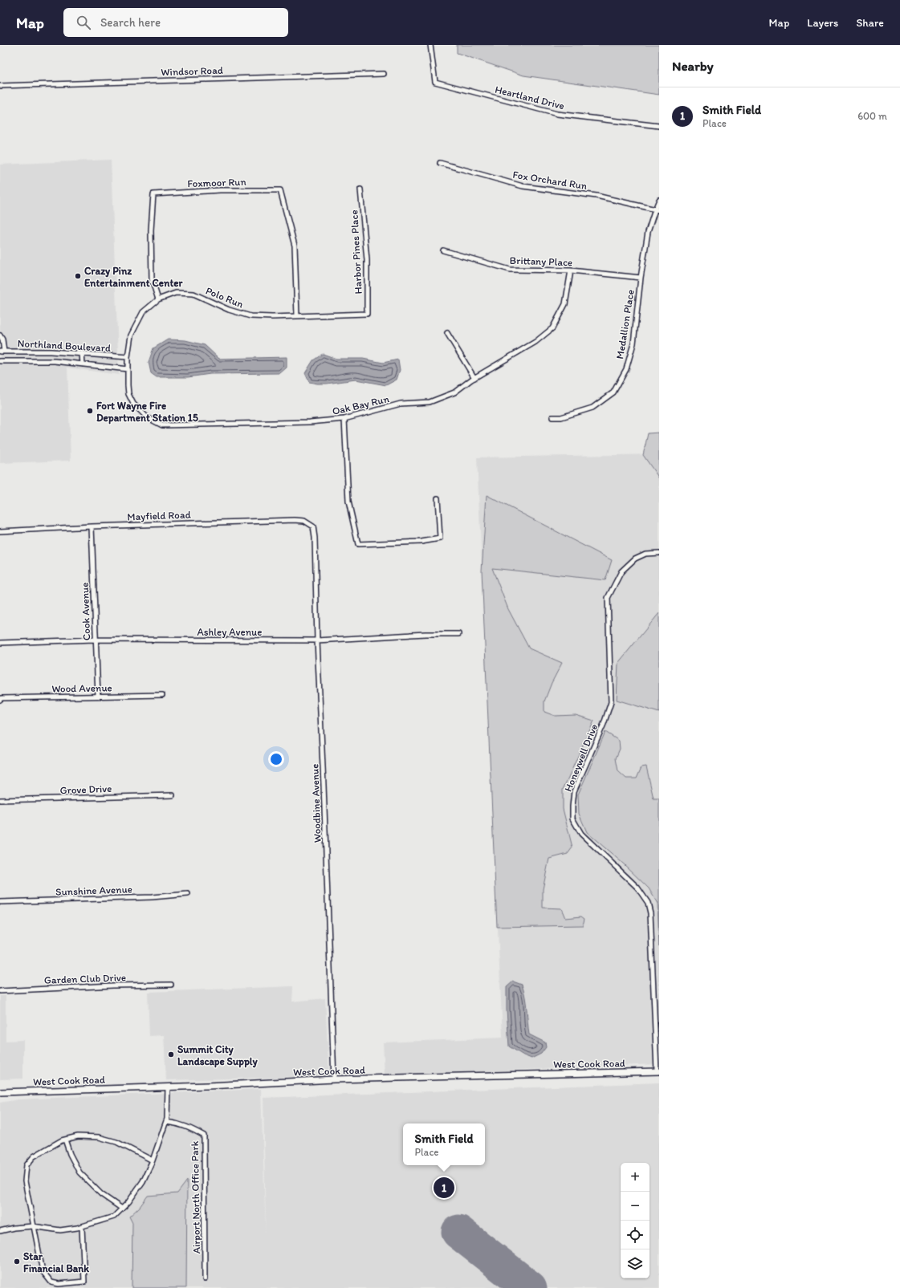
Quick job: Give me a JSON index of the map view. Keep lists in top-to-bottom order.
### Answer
{
  "streets": {
    "main road": ["West Cook Road"],
    "street": [
      "Windsor Road",
      "Heartland Drive",
      "Fox Orchard Run",
      "Foxmoor Run",
      "Harbor Pines Place",
      "Brittany Place",
      "Polo Run",
      "Medallion Place",
      "Northland Boulevard",
      "Oak Bay Run",
      "Mayfield Road",
      "Cook Avenue",
      "Ashley Avenue",
      "Wood Avenue",
      "Honeywell Drive",
      "Grove Drive",
      "Woodbine Avenue",
      "Sunshine Avenue",
      "Garden Club Drive",
      "Airport North Office Park"
    ]
  },
  "crossings": [
    ["Fox Orchard Run", "Medallion Place"],
    ["Foxmoor Run", "Polo Run"],
    ["Harbor Pines Place", "Polo Run"],
    ["Brittany Place", "Medallion Place"],
    ["Brittany Place", "Oak Bay Run"],
    ["Polo Run", "Northland Boulevard"],
    ["Polo Run", "Oak Bay Run"],
    ["Northland Boulevard", "Oak Bay Run"],
    ["Mayfield Road", "Cook Avenue"],
    ["Mayfield Road", "Woodbine Avenue"],
    ["Cook Avenue", "Ashley Avenue"],
    ["Cook Avenue", "Wood Avenue"],
    ["Ashley Avenue", "Woodbine Avenue"],
    ["Honeywell Drive", "West Cook Road"],
    ["Woodbine Avenue", "West Cook Road"]
  ],
  "places": [
    "Crazy Pinz Entertainment Center",
    "Fort Wayne Fire Department Station 15",
    "Summit City Landscape Supply",
    "Star Financial Bank"
  ],
  "page": {
    "header": "Map",
    "search": "Search here",
    "nav": ["Map", "Layers", "Share"],
    "heading": "Nearby",
    "list": [
      {
        "mark": "1",
        "name": "Smith Field",
        "note": "Place",
        "value": "600 m"
      }
    ],
    "popup": ["Smith Field", "Place"],
    "map_buttons": ["+", "−"],
    "pins": "1"
  }
}
